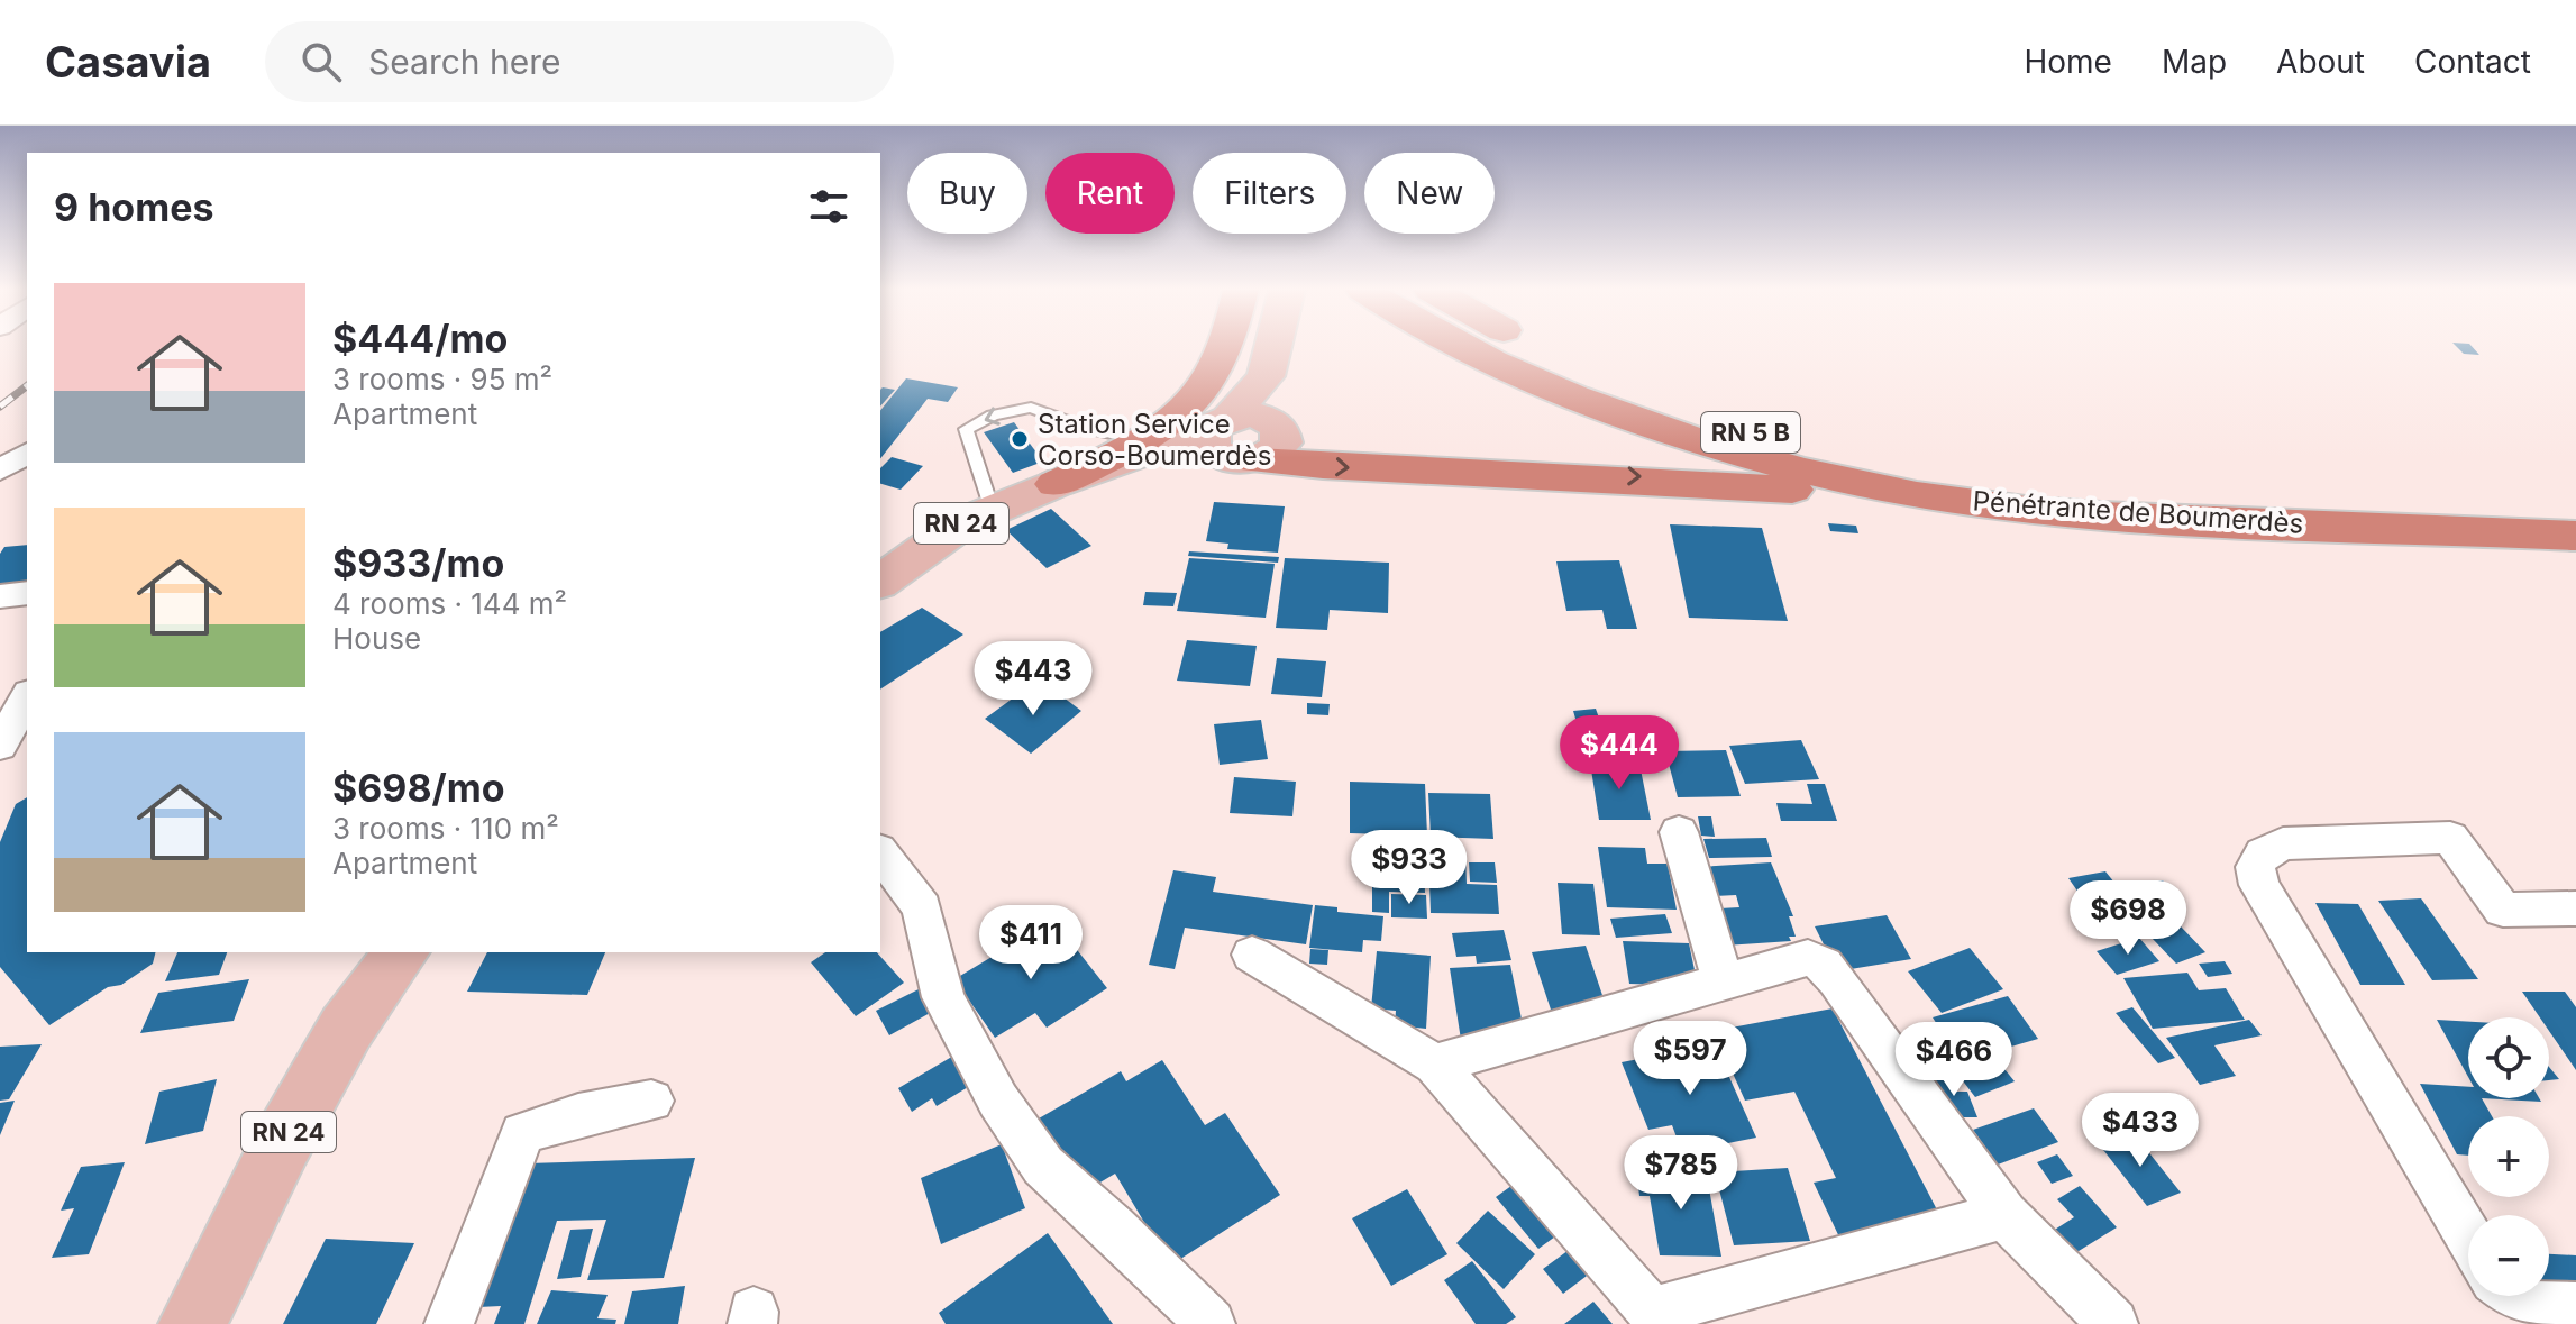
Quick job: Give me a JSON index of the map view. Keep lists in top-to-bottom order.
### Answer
{
  "streets": {
    "highway": ["RN 5 B", "Pénétrante de Boumerdès"],
    "main road": ["RN 24"]
  },
  "places": ["Station Service Corso-Boumerdès"],
  "page": {
    "header": "Casavia",
    "search": "Search here",
    "nav": [
      "Home",
      "Map",
      "About",
      "Contact"
    ],
    "chip": [
      "Buy",
      "Rent",
      "Filters",
      "New"
    ],
    "heading": "9 homes",
    "list": [
      {
        "name": "$444/mo",
        "note": "3 rooms · 95 m² · Apartment"
      },
      {
        "name": "$933/mo",
        "note": "4 rooms · 144 m² · House"
      },
      {
        "name": "$698/mo",
        "note": "3 rooms · 110 m² · Apartment"
      }
    ],
    "price": [
      "$443",
      "$444",
      "$933",
      "$698",
      "$411",
      "$597",
      "$466",
      "$433",
      "$785"
    ],
    "map_buttons": ["+", "−"]
  }
}
